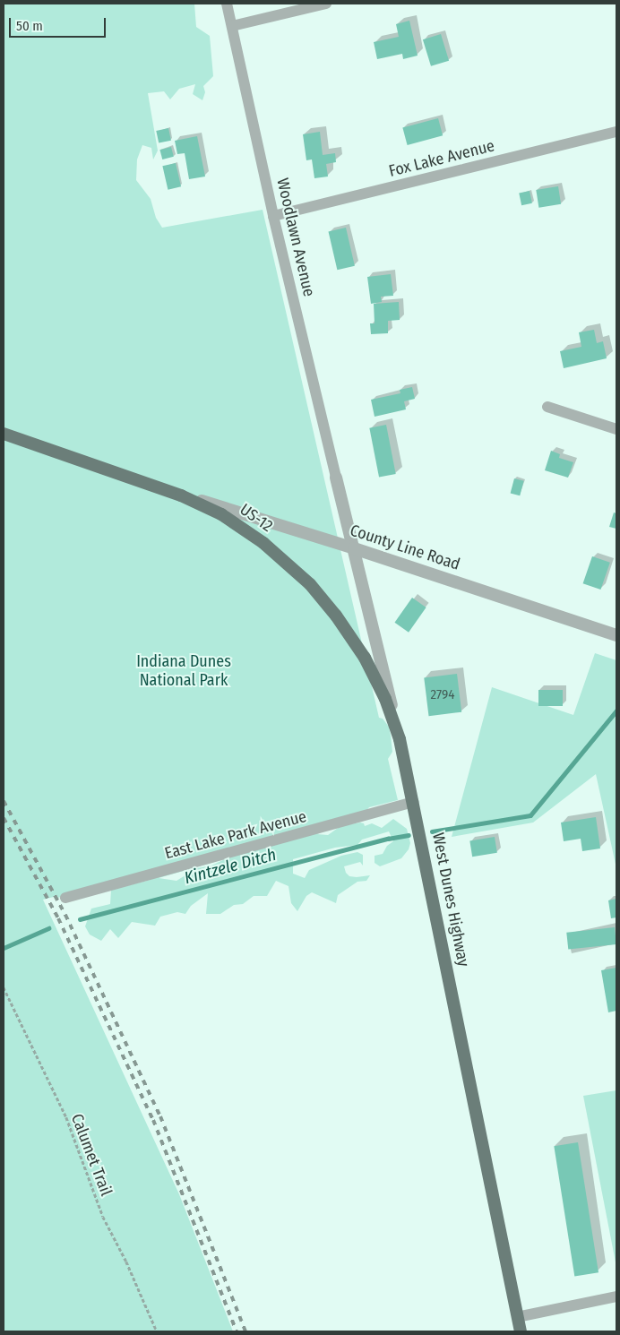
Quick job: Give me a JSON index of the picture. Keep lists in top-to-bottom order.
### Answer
{
  "streets": {
    "main road": ["US-12", "West Dunes Highway"],
    "street": [
      "Fox Lake Avenue",
      "Woodlawn Avenue",
      "County Line Road",
      "East Lake Park Avenue"
    ],
    "path": ["Calumet Trail"]
  },
  "crossings": [
    ["Fox Lake Avenue", "Woodlawn Avenue"],
    ["Woodlawn Avenue", "West Dunes Highway"],
    ["US-12", "County Line Road"],
    ["US-12", "West Dunes Highway"],
    ["County Line Road", "West Dunes Highway"],
    ["East Lake Park Avenue", "West Dunes Highway"]
  ],
  "water": ["Kintzele Ditch"],
  "parks": ["Indiana Dunes National Park"],
  "house_numbers": ["2794"],
  "scale_bar": "50 m"
}
